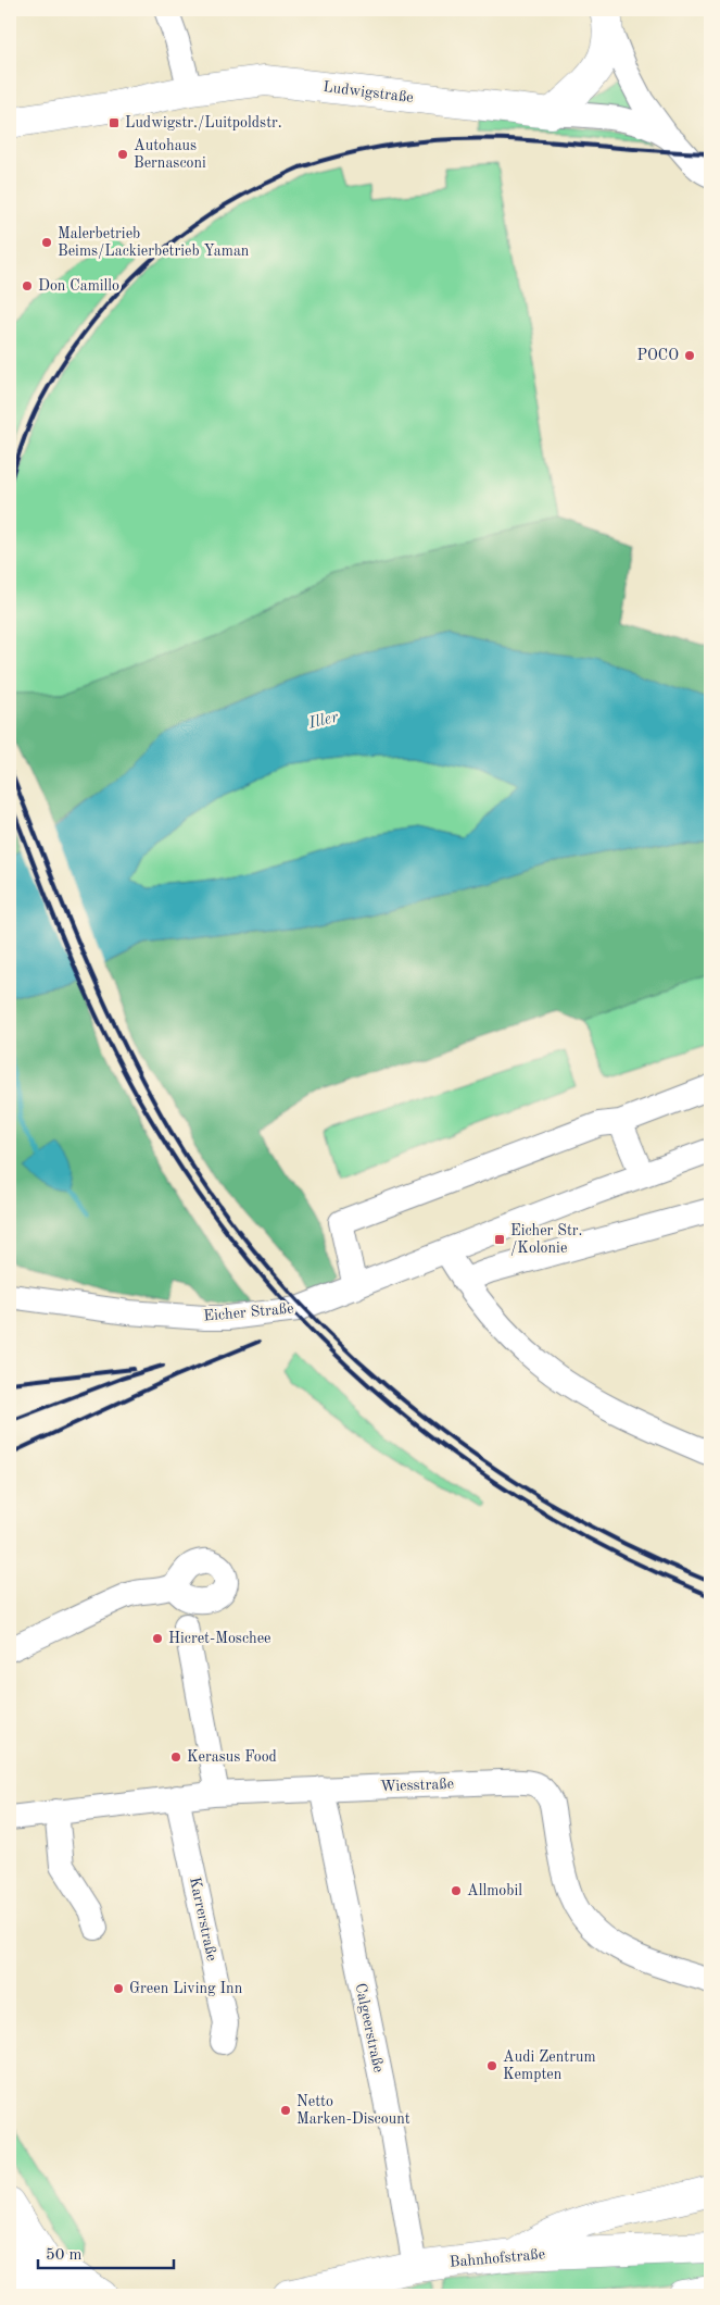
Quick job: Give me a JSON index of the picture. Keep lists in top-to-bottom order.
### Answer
{
  "streets": {
    "main road": ["Ludwigstraße", "Bahnhofstraße"],
    "street": [
      "Eicher Straße",
      "Wiesstraße",
      "Karrerstraße",
      "Calgeerstraße"
    ]
  },
  "crossings": [
    ["Wiesstraße", "Karrerstraße"],
    ["Wiesstraße", "Calgeerstraße"],
    ["Calgeerstraße", "Bahnhofstraße"]
  ],
  "water": ["Iller"],
  "places": {
    "transit": ["Ludwigstr./Luitpoldstr.", "Eicher Str. /Kolonie"],
    "other": [
      "Autohaus Bernasconi",
      "Malerbetrieb Beims/Lackierbetrieb Yaman",
      "Don Camillo",
      "POCO",
      "Hicret-Moschee",
      "Kerasus Food",
      "Allmobil",
      "Green Living Inn",
      "Audi Zentrum Kempten",
      "Netto Marken-Discount"
    ]
  },
  "scale_bar": "50 m"
}
